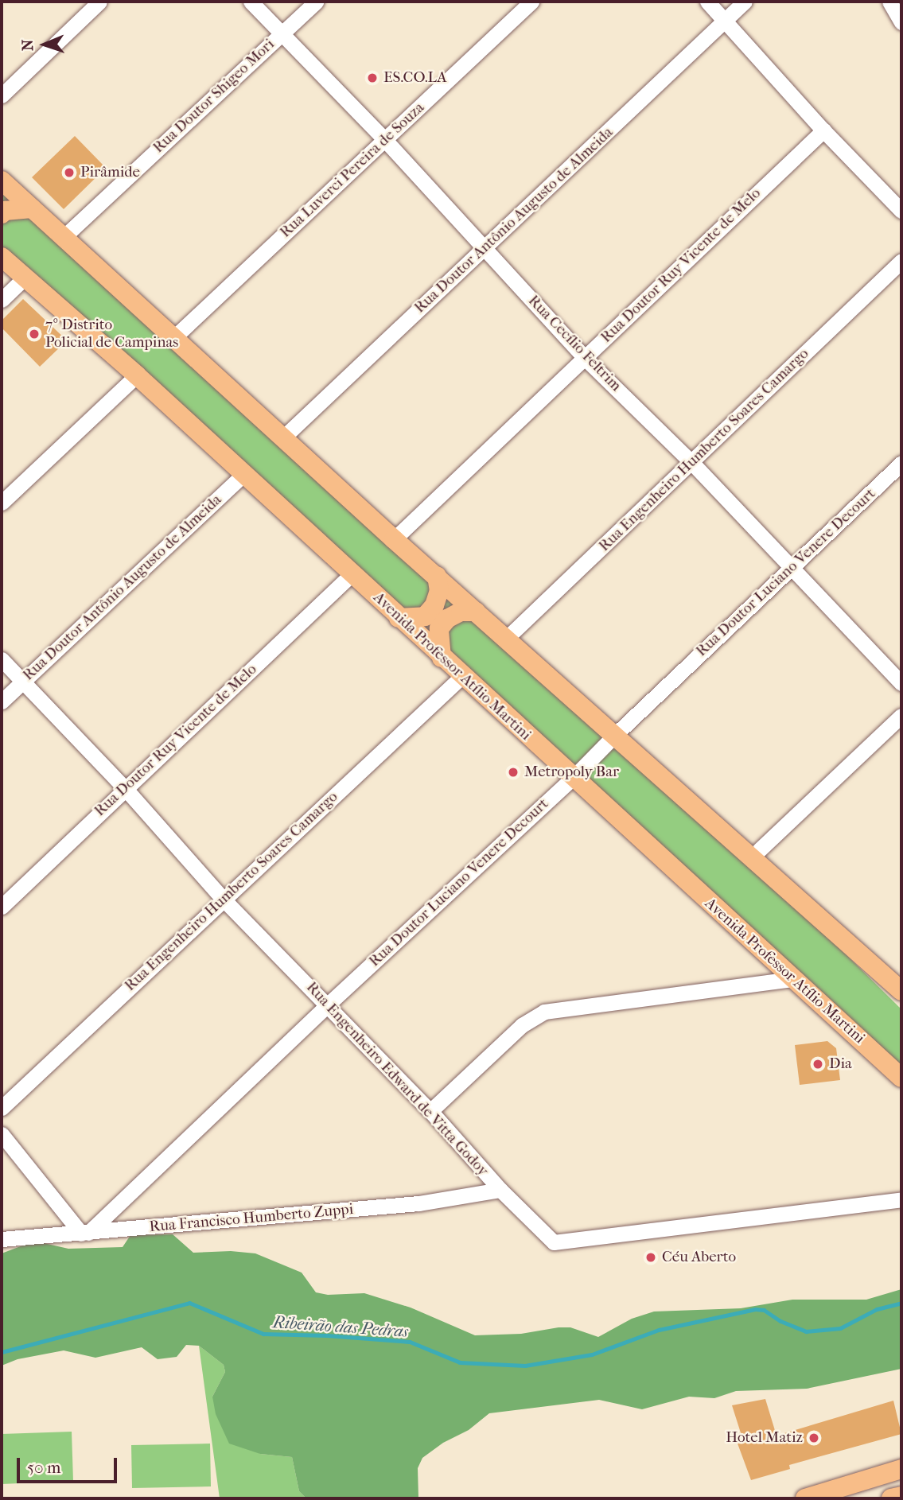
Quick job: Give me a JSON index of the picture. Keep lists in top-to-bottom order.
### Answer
{
  "streets": {
    "main road": ["Avenida Professor Atílio Martini"],
    "street": [
      "Rua Doutor Shigeo Mori",
      "Rua Luverci Pereira de Souza",
      "Rua Doutor Antônio Augusto de Almeida",
      "Rua Doutor Ruy Vicente de Melo",
      "Rua Cecílio Feltrim",
      "Rua Engenheiro Humberto Soares Camargo",
      "Rua Doutor Luciano Venere Decourt",
      "Rua Engenheiro Edward de Vitta Godoy",
      "Rua Francisco Humberto Zuppi"
    ]
  },
  "crossings": [
    ["Rua Doutor Shigeo Mori", "Rua Cecílio Feltrim"],
    ["Rua Luverci Pereira de Souza", "Rua Cecílio Feltrim"],
    ["Rua Doutor Antônio Augusto de Almeida", "Rua Cecílio Feltrim"],
    ["Rua Doutor Antônio Augusto de Almeida", "Avenida Professor Atílio Martini"],
    ["Rua Doutor Antônio Augusto de Almeida", "Rua Engenheiro Edward de Vitta Godoy"],
    ["Rua Doutor Ruy Vicente de Melo", "Rua Cecílio Feltrim"],
    ["Rua Doutor Ruy Vicente de Melo", "Avenida Professor Atílio Martini"],
    ["Rua Doutor Ruy Vicente de Melo", "Rua Engenheiro Edward de Vitta Godoy"],
    ["Rua Cecílio Feltrim", "Rua Engenheiro Humberto Soares Camargo"],
    ["Rua Cecílio Feltrim", "Rua Doutor Luciano Venere Decourt"],
    ["Rua Engenheiro Humberto Soares Camargo", "Avenida Professor Atílio Martini"],
    ["Rua Engenheiro Humberto Soares Camargo", "Rua Engenheiro Edward de Vitta Godoy"],
    ["Rua Doutor Luciano Venere Decourt", "Avenida Professor Atílio Martini"],
    ["Rua Doutor Luciano Venere Decourt", "Rua Engenheiro Edward de Vitta Godoy"],
    ["Rua Doutor Luciano Venere Decourt", "Rua Francisco Humberto Zuppi"],
    ["Rua Engenheiro Edward de Vitta Godoy", "Rua Francisco Humberto Zuppi"]
  ],
  "water": ["Ribeirão das Pedras"],
  "places": [
    "ES.CO.LA",
    "Pirâmide",
    "7º Distrito Policial de Campinas",
    "Metropoly Bar",
    "Dia",
    "Céu Aberto",
    "Hotel Matiz"
  ],
  "scale_bar": "50 m",
  "north": "left"
}
